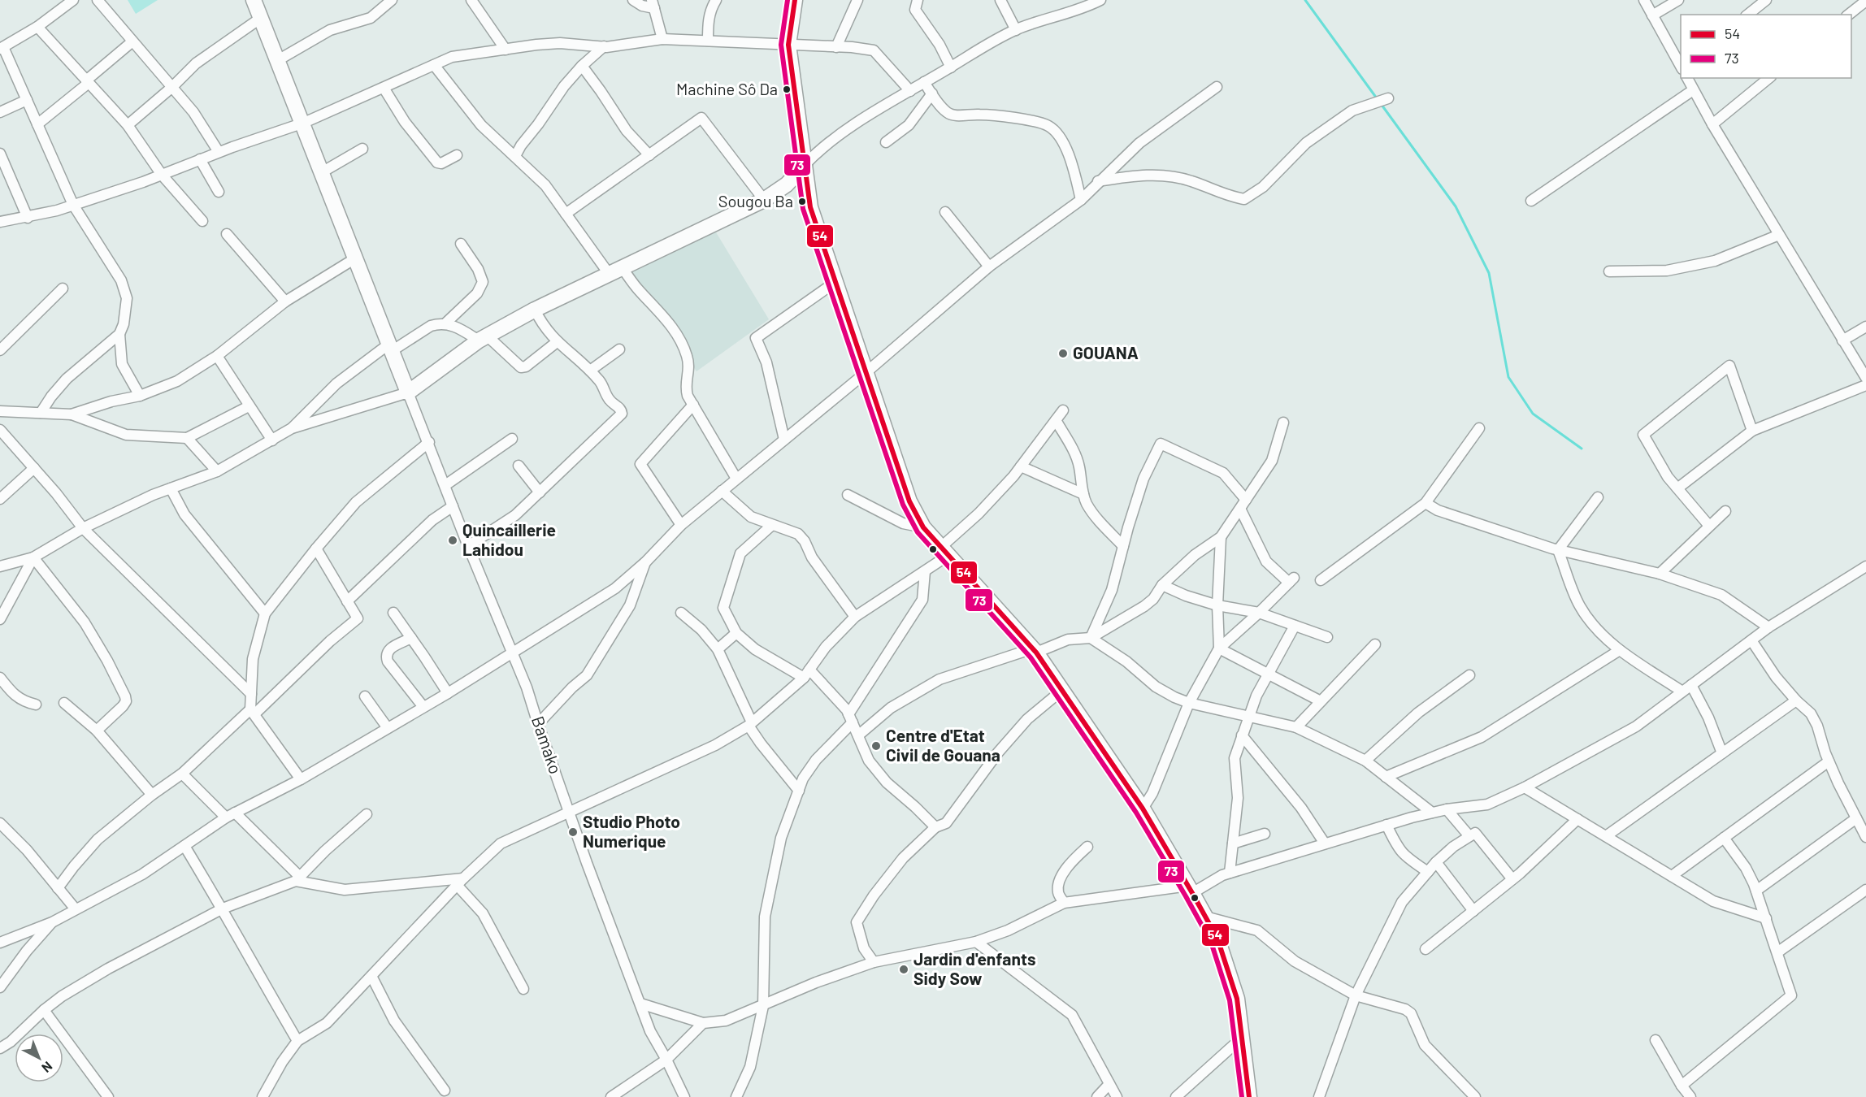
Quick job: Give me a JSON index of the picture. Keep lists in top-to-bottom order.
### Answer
{
  "streets": {
    "street": ["Bamako"]
  },
  "places": [
    "Machine Sô Da",
    "Sougou Ba",
    "GOUANA",
    "Quincaillerie Lahidou",
    "Centre d'Etat Civil de Gouana",
    "Studio Photo Numerique",
    "Jardin d'enfants Sidy Sow"
  ],
  "lines": ["transit line 54", "transit line 73"],
  "legend": ["54", "73"],
  "north": "bottom right"
}
